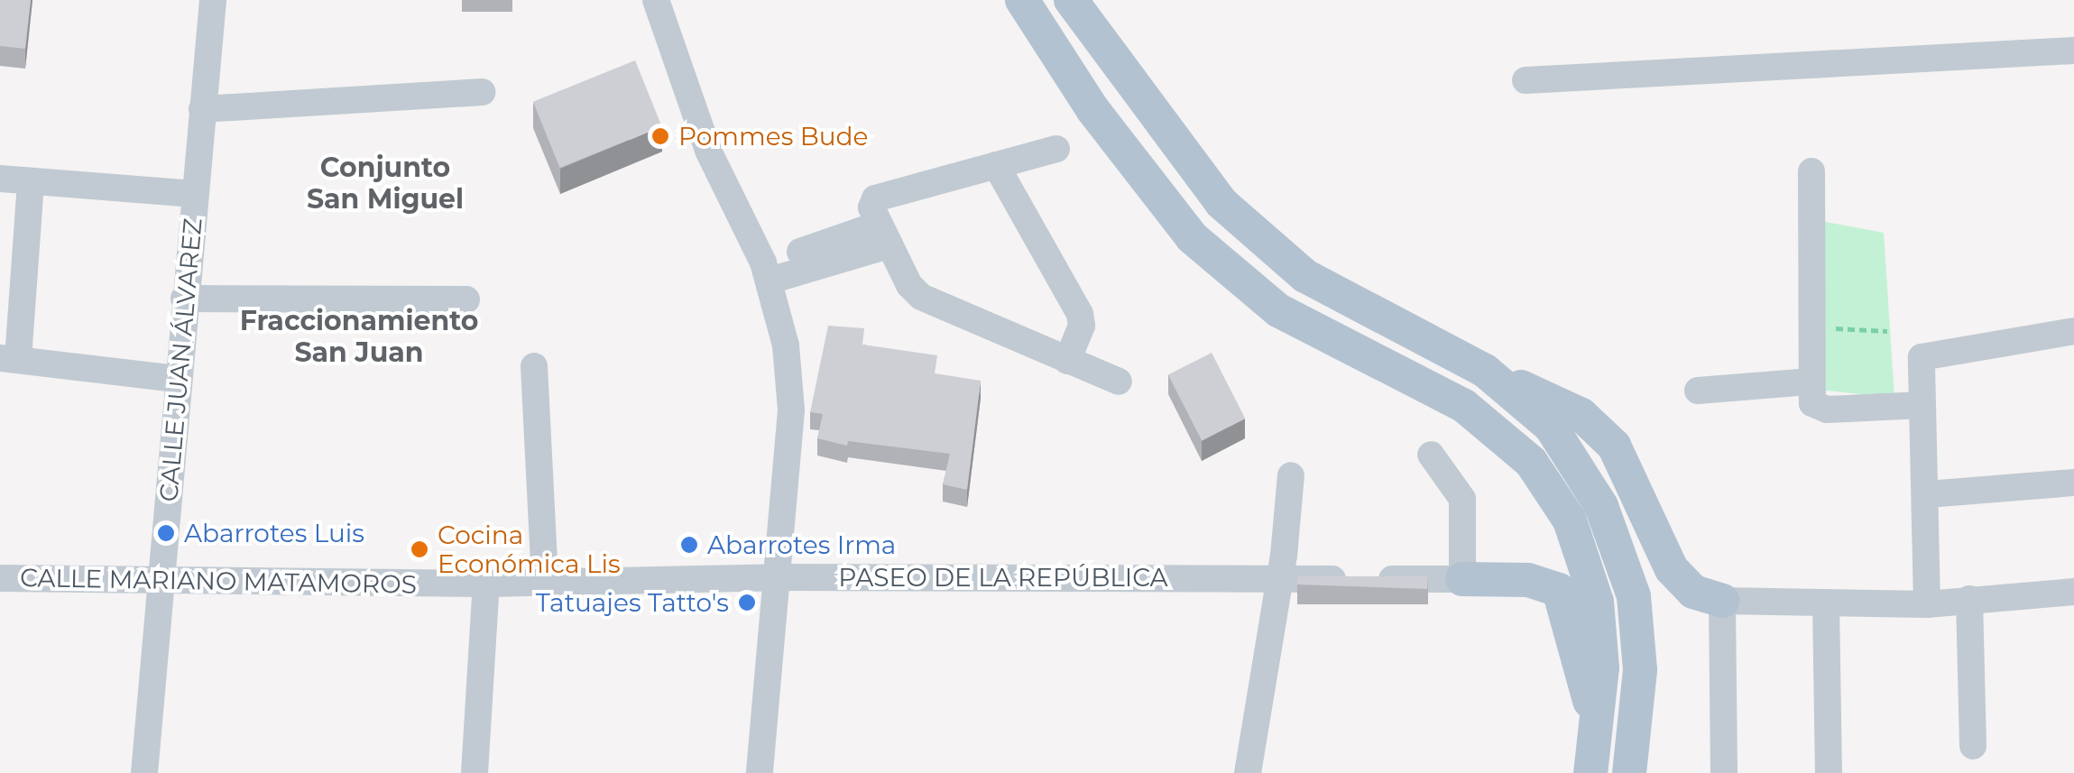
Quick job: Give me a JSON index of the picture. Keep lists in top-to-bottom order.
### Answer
{
  "streets": {
    "street": ["CALLE JUAN ÁLVAREZ", "PASEO DE LA REPÚBLICA", "CALLE MARIANO MATAMOROS"]
  },
  "crossings": [
    ["CALLE JUAN ÁLVAREZ", "CALLE MARIANO MATAMOROS"],
    ["PASEO DE LA REPÚBLICA", "CALLE MARIANO MATAMOROS"]
  ],
  "districts": ["Conjunto San Miguel", "Fraccionamiento San Juan"],
  "places": [
    "Pommes Bude",
    "Abarrotes Luis",
    "Abarrotes Irma",
    "Cocina Económica Lis",
    "Tatuajes Tatto's"
  ]
}
